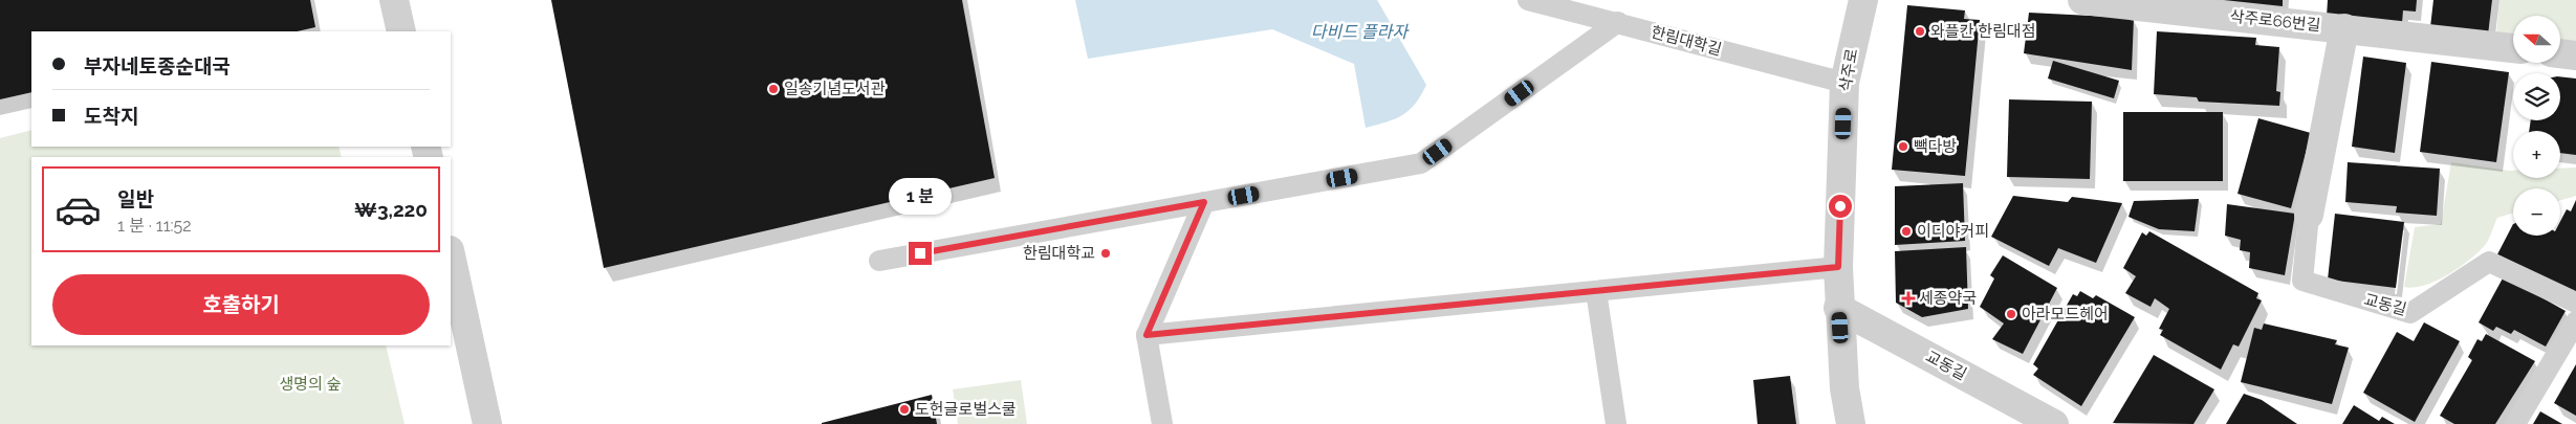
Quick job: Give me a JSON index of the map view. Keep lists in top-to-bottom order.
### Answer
{
  "streets": {
    "street": ["삭주로66번길", "삭주로", "교동길"],
    "lane": ["한림대학길"]
  },
  "crossings": [
    ["삭주로66번길", "교동길"],
    ["한림대학길", "삭주로"],
    ["삭주로", "교동길"]
  ],
  "water": ["다비드 플라자"],
  "parks": ["생명의 숲"],
  "places": {
    "other": [
      "와플칸 한림대점",
      "일송기념도서관",
      "빽다방",
      "이디야커피",
      "한림대학교",
      "아라모드헤어",
      "도헌글로벌스쿨"
    ],
    "health": ["세종약국"]
  },
  "north": "left",
  "page": {
    "map_buttons": ["+", "−"],
    "banner": ["부자네토종순대국", "도착지"],
    "list": [
      {
        "name": "일반",
        "note": "1 분 · 11:52",
        "value": "₩3,220"
      }
    ],
    "bubble": "1 분",
    "buttons": "호출하기"
  }
}
